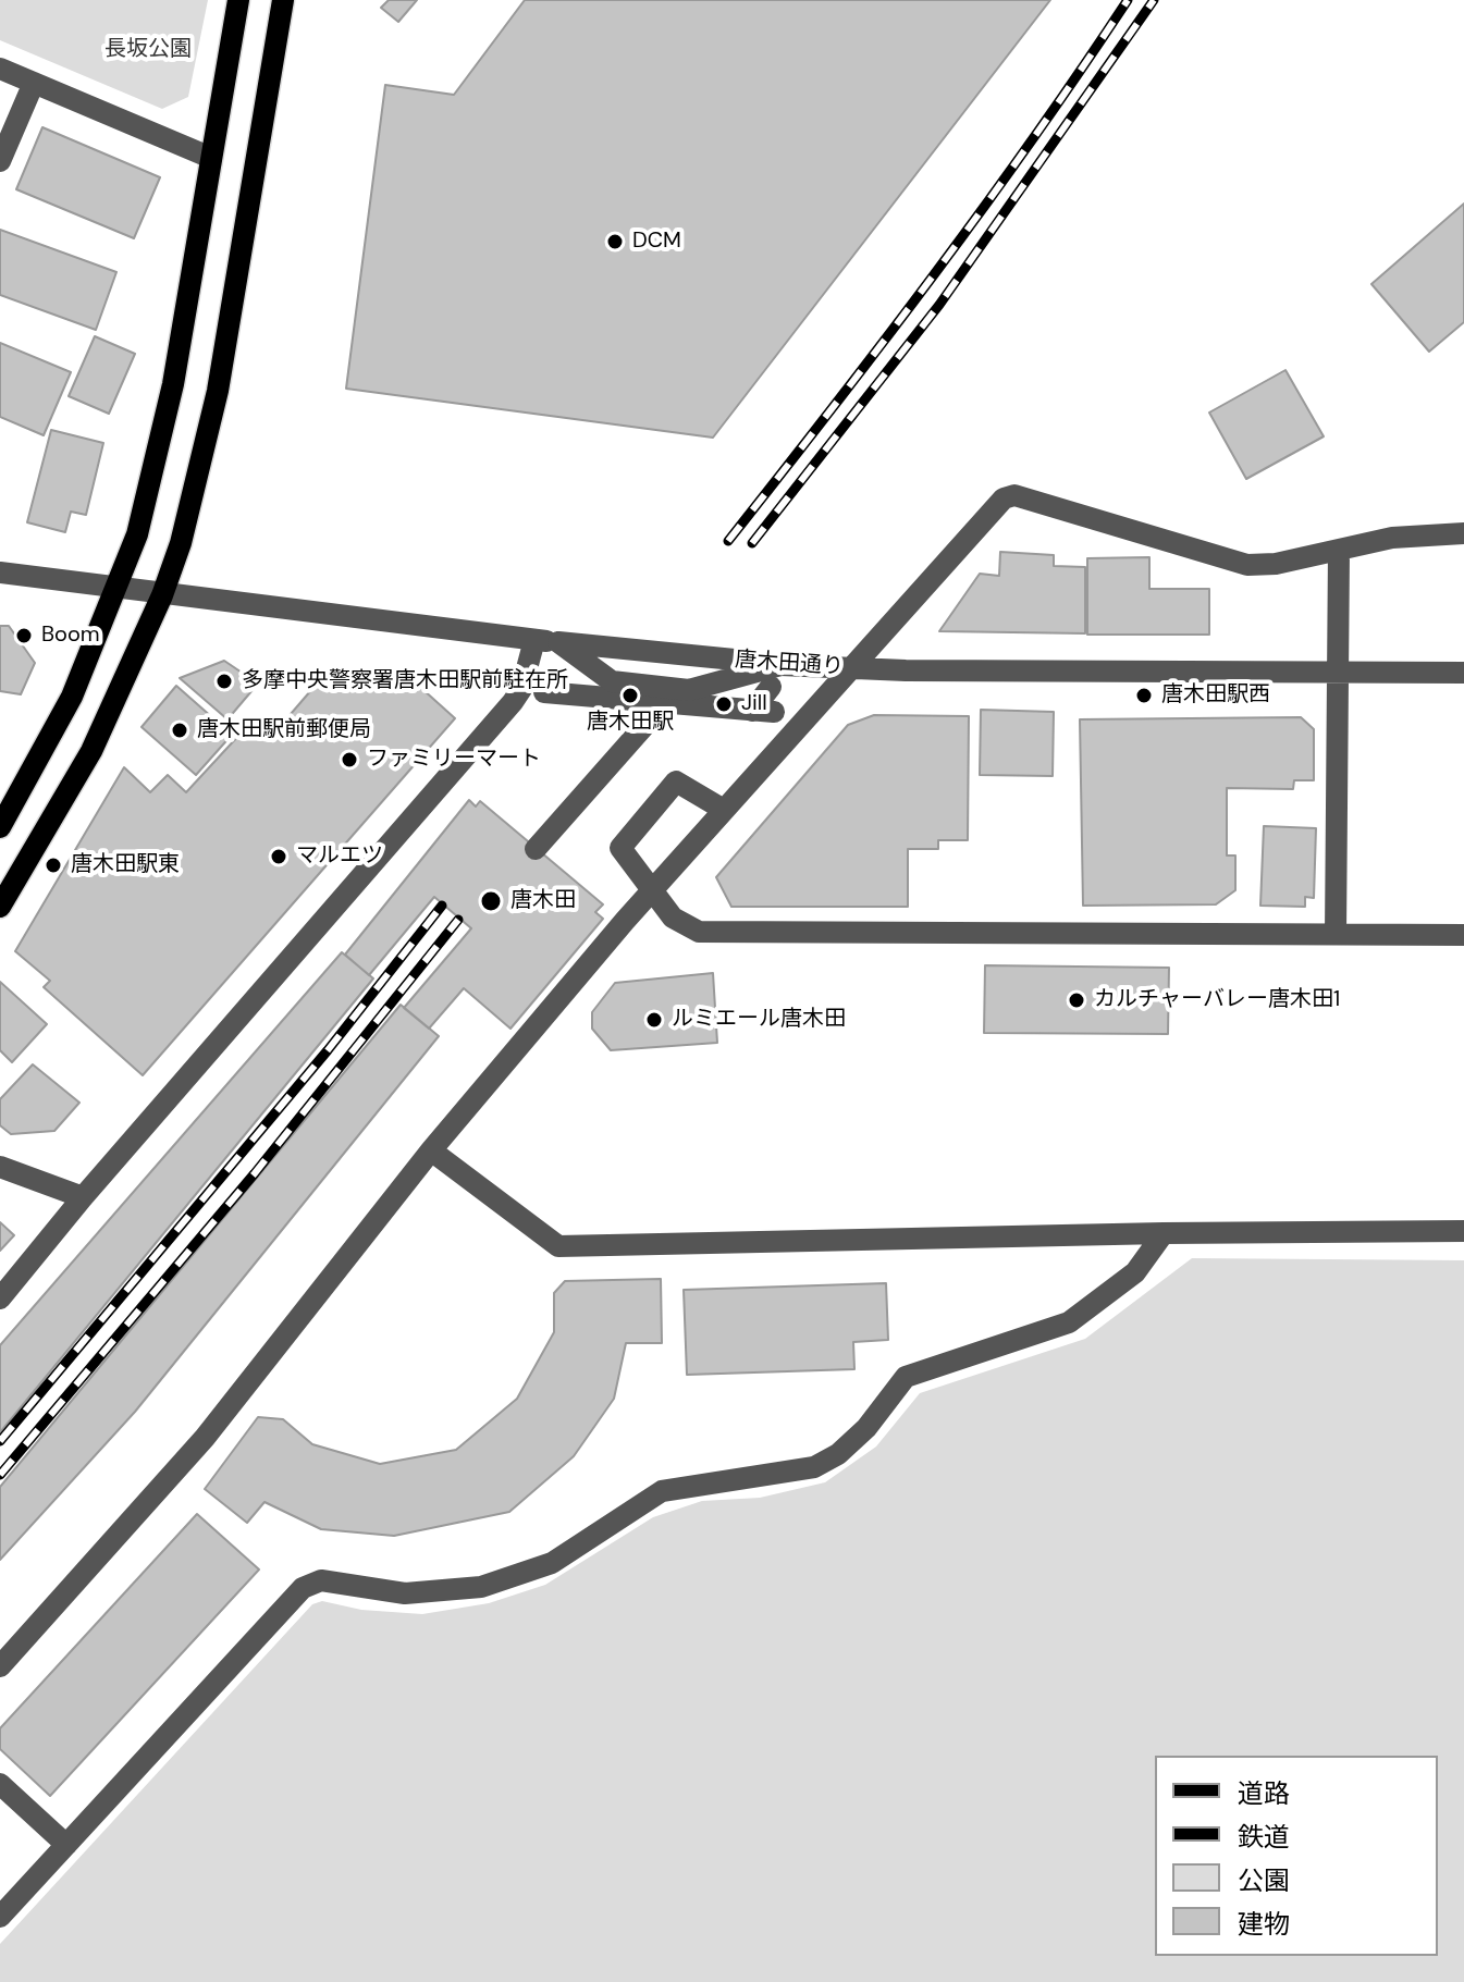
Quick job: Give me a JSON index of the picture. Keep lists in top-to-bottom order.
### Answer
{
  "streets": {
    "street": ["唐木田通り"]
  },
  "parks": ["長坂公園"],
  "places": [
    "DCM",
    "Boom",
    "多摩中央警察署唐木田駅前駐在所",
    "唐木田駅",
    "唐木田駅西",
    "Jill",
    "唐木田駅前郵便局",
    "ファミリーマート",
    "マルエツ",
    "唐木田駅東",
    "唐木田",
    "カルチャーバレー唐木田1",
    "ルミエール唐木田"
  ],
  "legend": [
    "道路",
    "鉄道",
    "公園",
    "建物"
  ]
}
